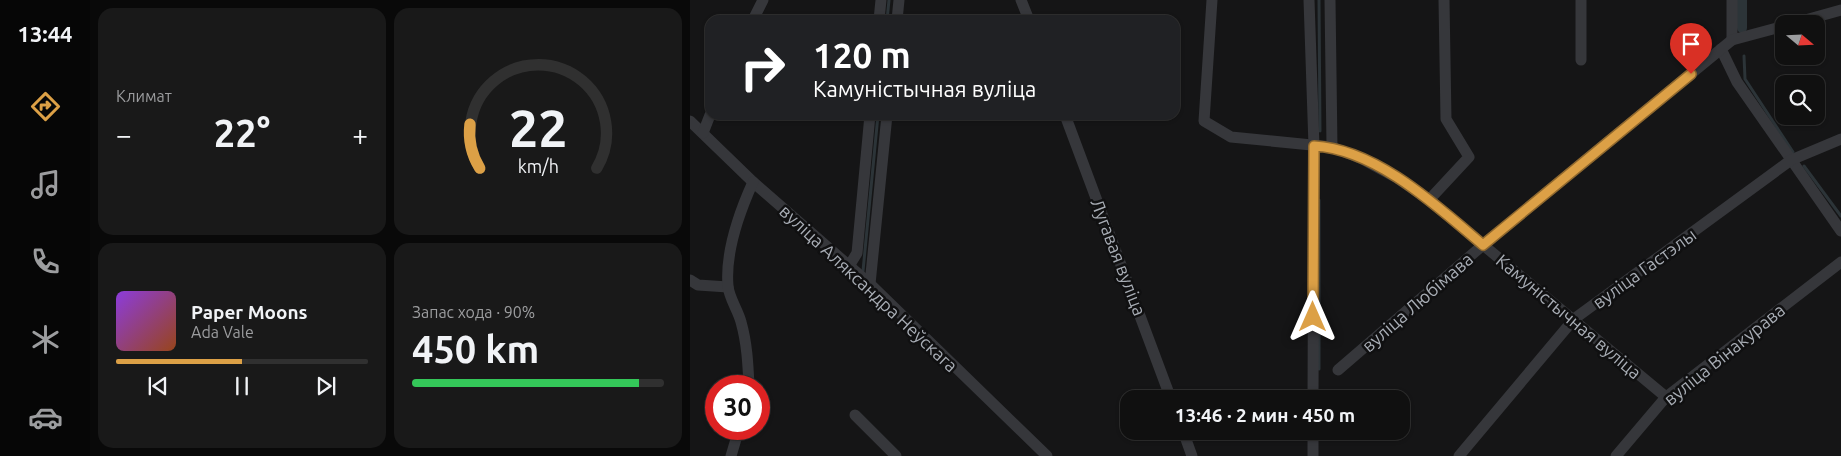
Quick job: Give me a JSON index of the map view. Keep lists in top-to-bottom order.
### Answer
{
  "streets": {
    "street": [
      "Лугавая вуліца",
      "вуліца Гастэлы",
      "вуліца Аляксандра Неўскага",
      "вуліца Любімава",
      "Камуністычная вуліца",
      "вуліца Вінакурава"
    ]
  },
  "crossings": [
    ["вуліца Гастэлы", "Камуністычная вуліца"],
    ["вуліца Любімава", "Камуністычная вуліца"],
    ["Камуністычная вуліца", "вуліца Вінакурава"]
  ],
  "north": "right",
  "page": {
    "tabs": "13:44",
    "tile": [
      "Климат",
      ["Запас хода · 90%", "450 km"]
    ],
    "turn": ["120 m", "Камуністычная вуліца"],
    "heat": ["−", "22°", "+"],
    "song": ["Paper Moons", "Ada Vale"],
    "limit": "30",
    "trip": "13:46 · 2 мин · 450 m",
    "gauge": ["22", "km/h"]
  }
}
